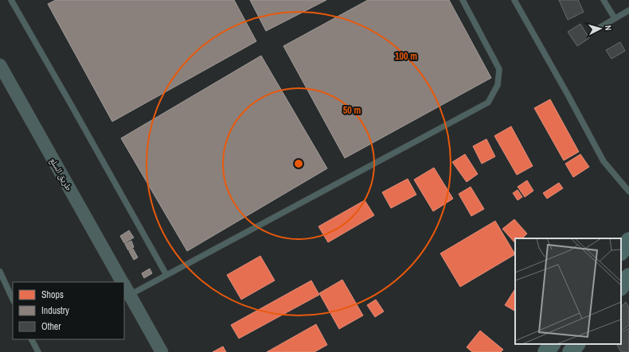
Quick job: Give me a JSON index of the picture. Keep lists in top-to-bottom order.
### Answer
{
  "streets": {
    "street": ["طريق السلع"]
  },
  "legend": ["Shops", "Industry", "Other"],
  "north": "right",
  "rings": ["100 m", "50 m"]
}
